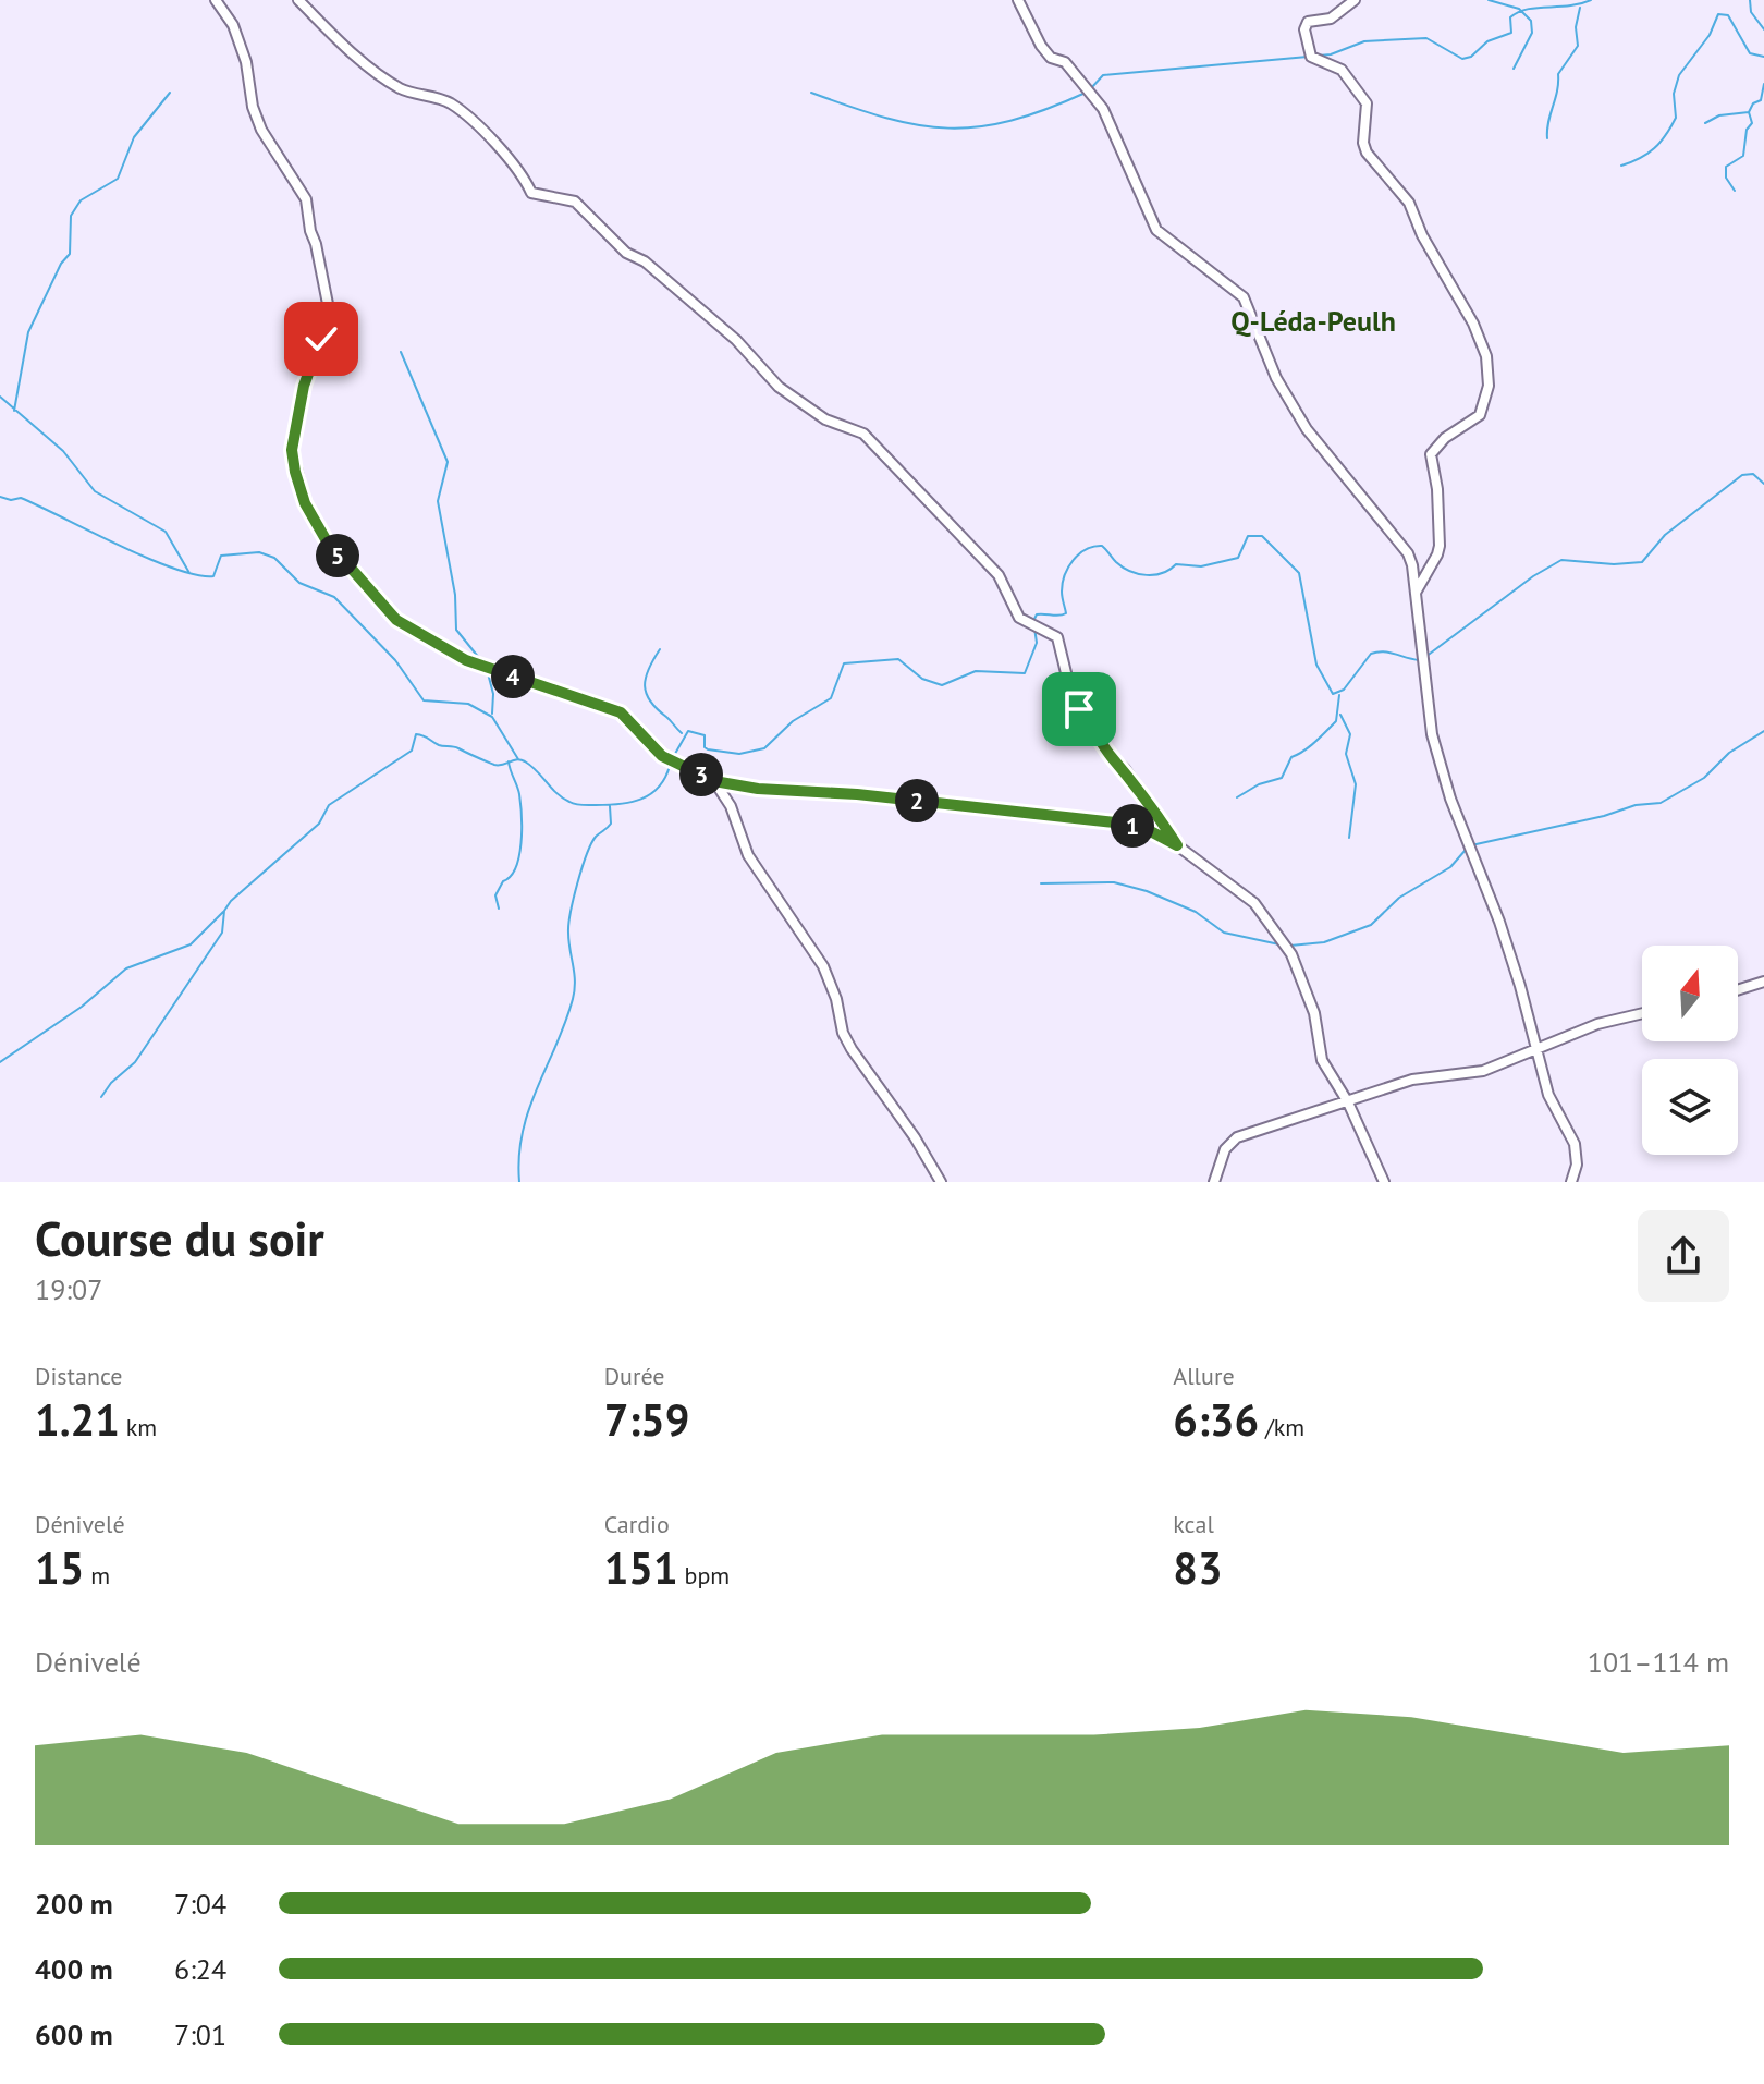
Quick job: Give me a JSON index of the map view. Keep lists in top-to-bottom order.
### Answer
{
  "districts": ["Q-Léda-Peulh"],
  "north": "top",
  "page": {
    "pins": [
      "5",
      "4",
      "3",
      "2",
      "1"
    ],
    "heading": ["Course du soir", "19:07"],
    "stats": [
      ["Distance", "1.21 km"],
      ["Durée", "7:59"],
      ["Allure", "6:36 /km"],
      ["Dénivelé", "15 m"],
      ["Cardio", "151 bpm"],
      ["kcal", "83"]
    ],
    "chart": ["Dénivelé", "101–114 m"],
    "list": [
      {
        "name": "200 m",
        "note": "7:04"
      },
      {
        "name": "400 m",
        "note": "6:24"
      },
      {
        "name": "600 m",
        "note": "7:01"
      }
    ]
  }
}
